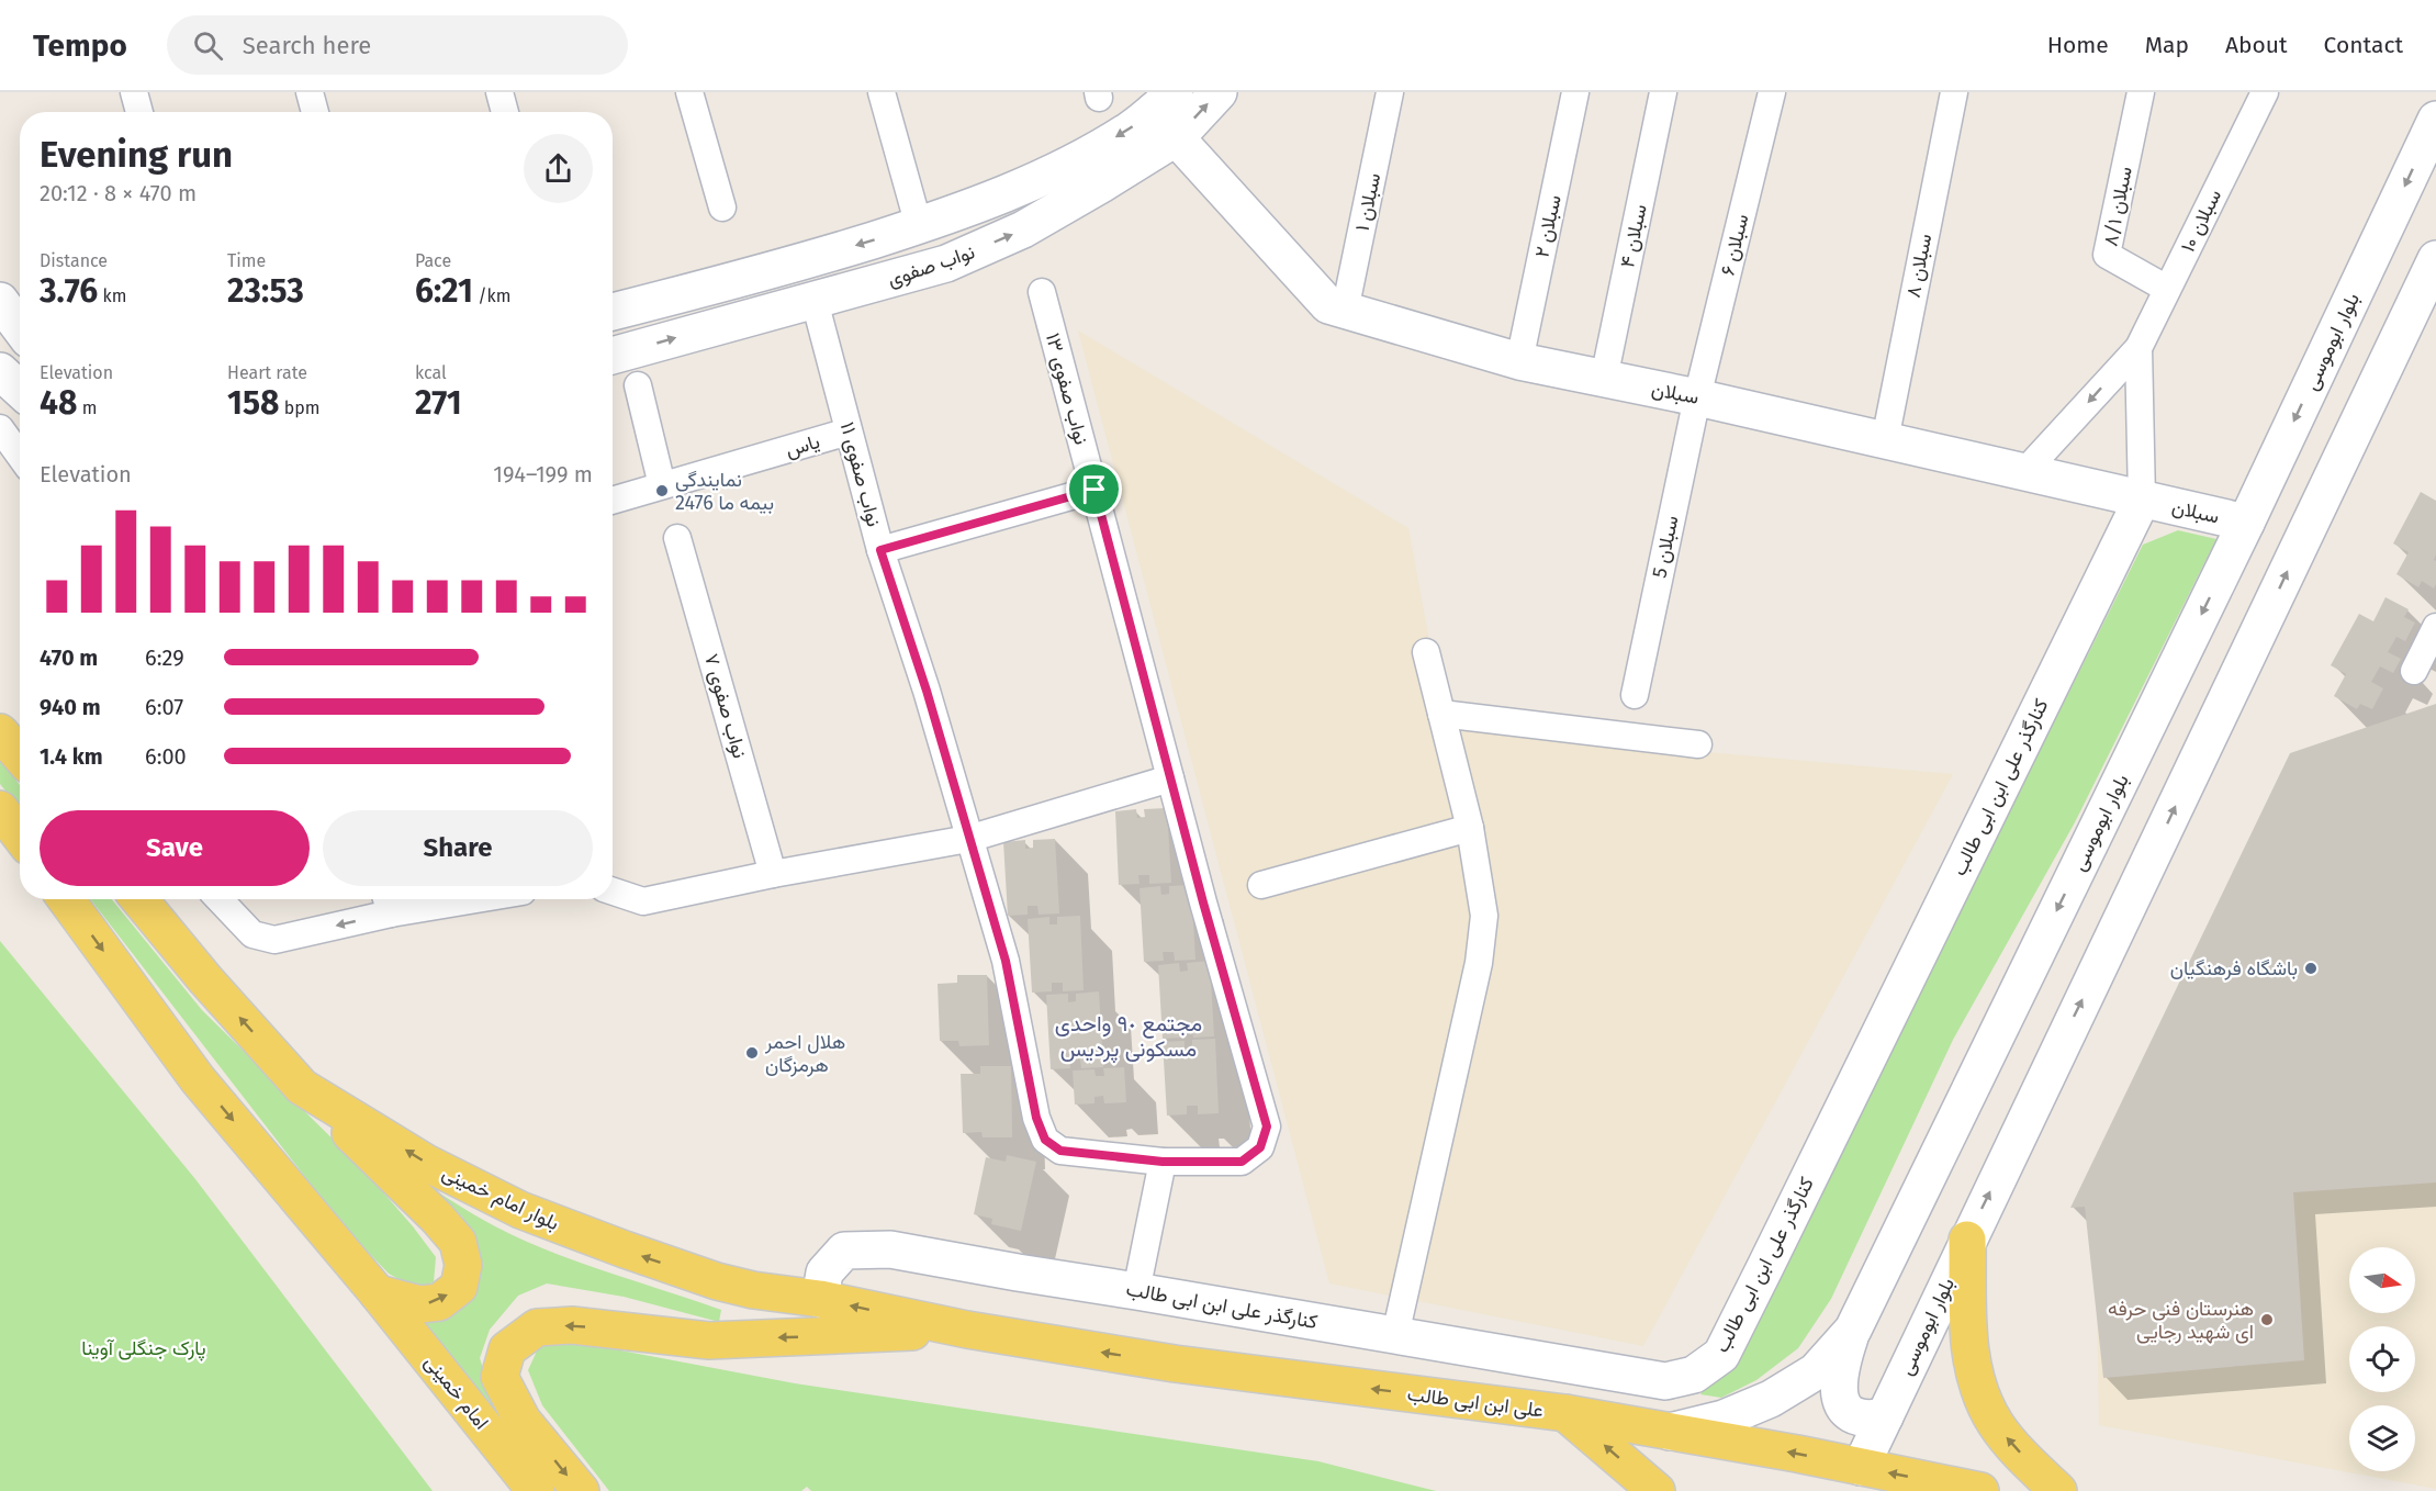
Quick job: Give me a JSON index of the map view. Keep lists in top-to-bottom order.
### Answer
{
  "streets": {
    "main road": ["بلوار امام خمینی", "امام خمینی", "علی ابن ابی طالب"],
    "street": [
      "سبلان ۱",
      "سبلان ۸/۱",
      "سبلان ۱۰",
      "سبلان ۲",
      "سبلان ۴",
      "سبلان ۶",
      "نواب صفوی",
      "سبلان ۸",
      "بلوار ابوموسی",
      "نواب صفوی ۱۳",
      "سبلان",
      "یاس",
      "نواب صفوی ۱۱",
      "سبلان 5",
      "نواب صفوی ۷",
      "کنارگذر علی ابن ابی طالب"
    ]
  },
  "crossings": [
    ["سبلان ۱", "سبلان"],
    ["سبلان ۸/۱", "سبلان ۱۰"],
    ["سبلان ۱۰", "سبلان"],
    ["سبلان ۱۰", "کنارگذر علی ابن ابی طالب"],
    ["سبلان ۲", "سبلان"],
    ["سبلان ۴", "سبلان"],
    ["سبلان ۶", "سبلان"],
    ["سبلان ۶", "سبلان 5"],
    ["نواب صفوی", "سبلان"],
    ["نواب صفوی", "نواب صفوی ۱۱"],
    ["سبلان ۸", "سبلان"],
    ["بلوار ابوموسی", "سبلان"],
    ["بلوار ابوموسی", "علی ابن ابی طالب"],
    ["نواب صفوی ۱۳", "نواب صفوی ۱۱"],
    ["سبلان", "سبلان 5"],
    ["سبلان", "کنارگذر علی ابن ابی طالب"],
    ["یاس", "نواب صفوی ۱۱"],
    ["کنارگذر علی ابن ابی طالب", "بلوار امام خمینی"],
    ["بلوار امام خمینی", "علی ابن ابی طالب"]
  ],
  "one_way": ["علی ابن ابی طالب"],
  "districts": ["مجتمع ٩٠ واحدی مسکونی پردیس"],
  "parks": ["پارک جنگلی آوینا"],
  "places": [
    "نمایندگی بیمه ما 2476",
    "باشگاه فرهنگیان",
    "هلال احمر هرمزگان",
    "هنرستان فنی حرفه ای شهید رجایی"
  ],
  "north": "right",
  "page": {
    "header": "Tempo",
    "search": "Search here",
    "nav": [
      "Home",
      "Map",
      "About",
      "Contact"
    ],
    "heading": ["Evening run", "20:12 · 8 × 470 m"],
    "stats": [
      ["Distance", "3.76 km"],
      ["Time", "23:53"],
      ["Pace", "6:21 /km"],
      ["Elevation", "48 m"],
      ["Heart rate", "158 bpm"],
      ["kcal", "271"]
    ],
    "chart": ["Elevation", "194–199 m"],
    "list": [
      {
        "name": "470 m",
        "note": "6:29"
      },
      {
        "name": "940 m",
        "note": "6:07"
      },
      {
        "name": "1.4 km",
        "note": "6:00"
      }
    ],
    "buttons": ["Save", "Share"]
  }
}
